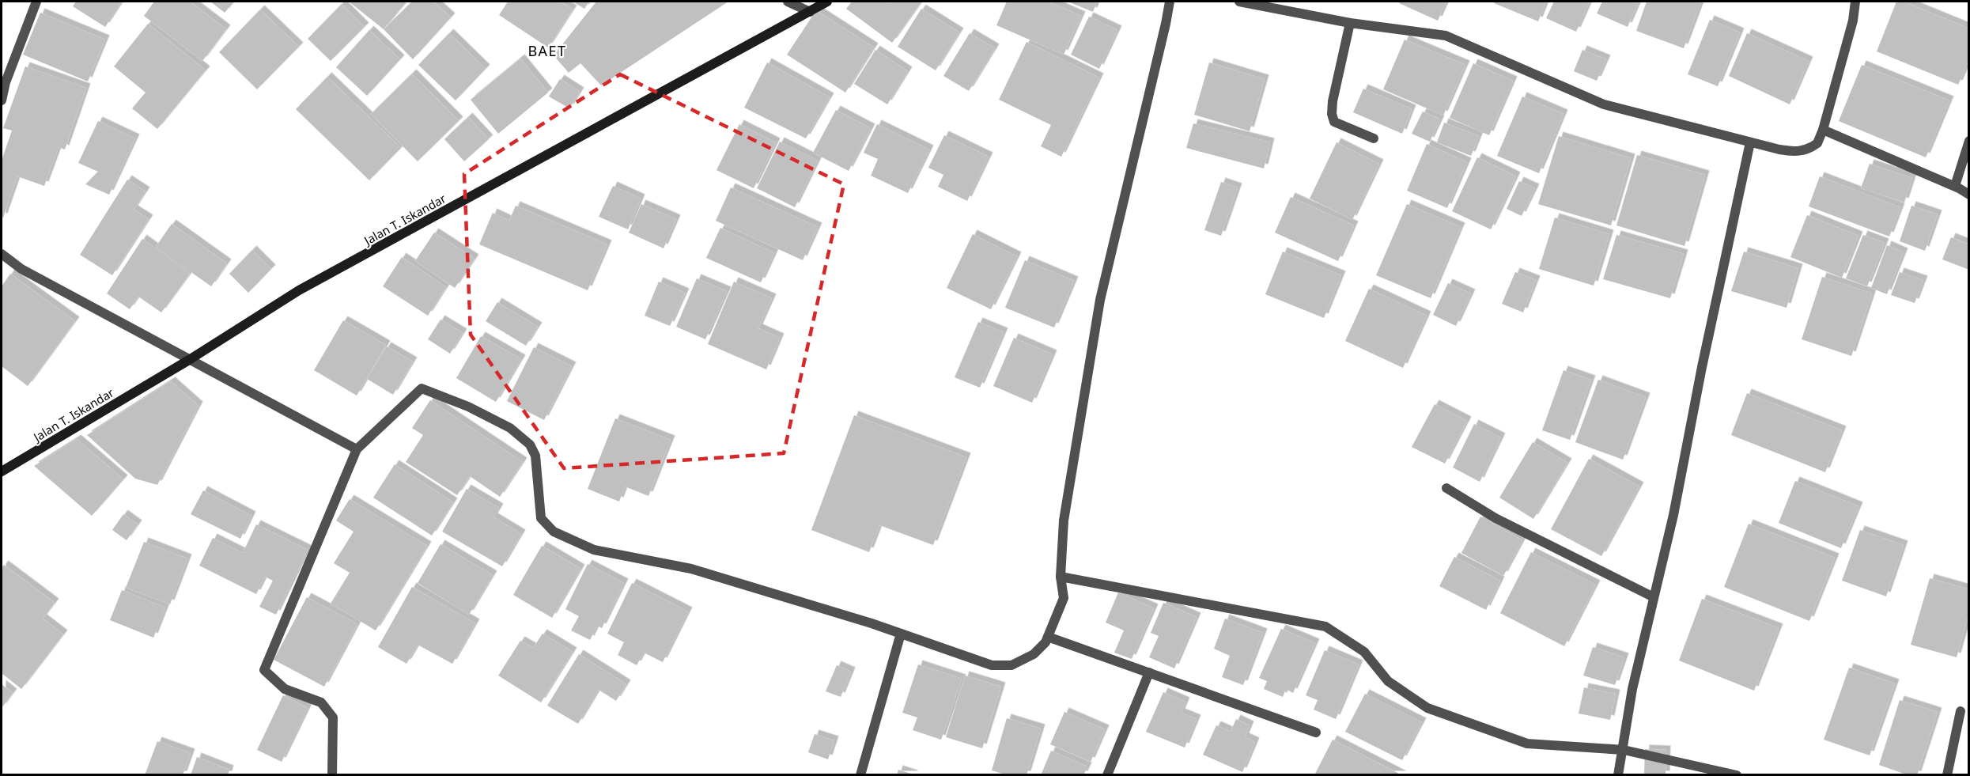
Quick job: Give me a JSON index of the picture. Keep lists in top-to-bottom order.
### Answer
{
  "streets": {
    "street": ["Jalan T. Iskandar"]
  },
  "districts": ["BAET"]
}
